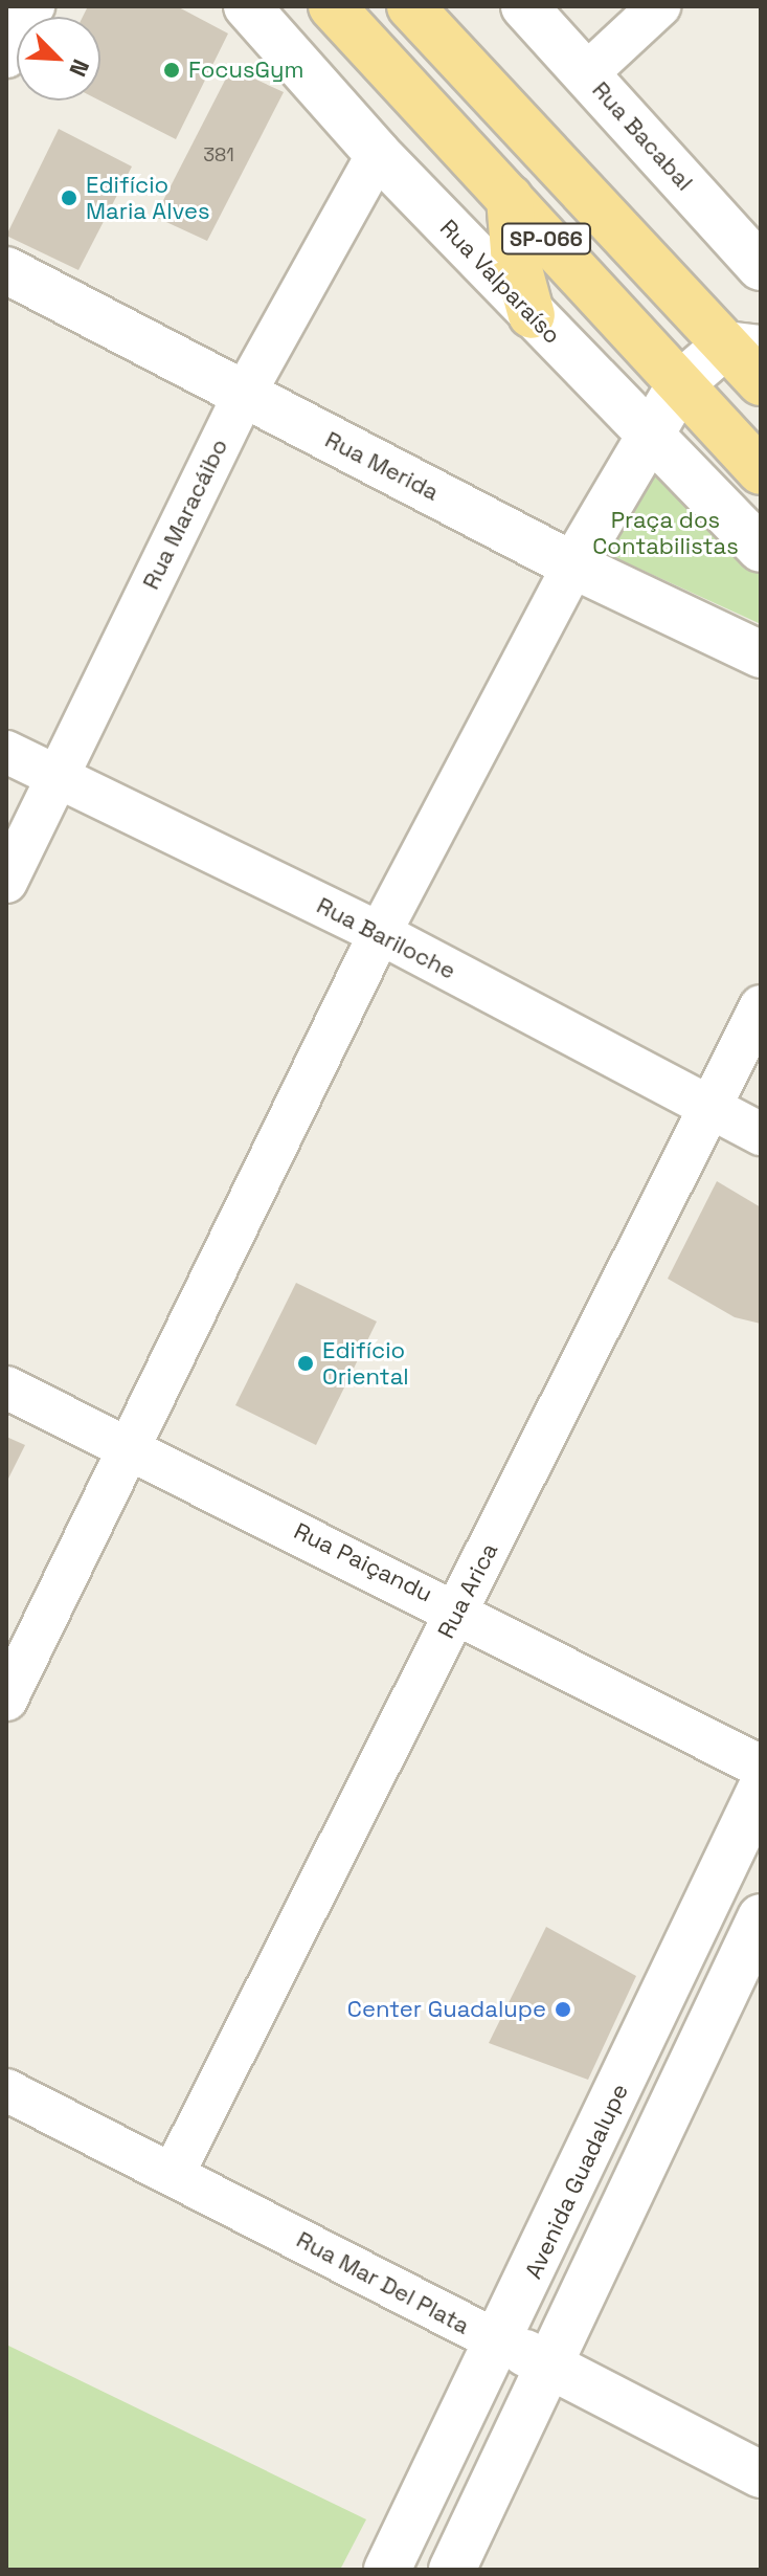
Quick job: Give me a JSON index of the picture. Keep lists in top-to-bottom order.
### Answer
{
  "streets": {
    "main road": ["SP-066"],
    "street": [
      "Rua Bacabal",
      "Rua Valparaíso",
      "Rua Merida",
      "Rua Maracáibo",
      "Rua Bariloche",
      "Rua Paiçandu",
      "Rua Arica",
      "Avenida Guadalupe",
      "Rua Mar Del Plata"
    ]
  },
  "crossings": [
    ["Rua Valparaíso", "Rua Maracáibo"],
    ["Rua Merida", "Rua Maracáibo"],
    ["Rua Maracáibo", "Rua Bariloche"],
    ["Rua Bariloche", "Rua Arica"],
    ["Rua Paiçandu", "Rua Arica"],
    ["Rua Arica", "Rua Mar Del Plata"],
    ["Avenida Guadalupe", "Rua Mar Del Plata"]
  ],
  "parks": ["Praça dos Contabilistas"],
  "places": [
    "FocusGym",
    "Edifício Maria Alves",
    "Edifício Oriental",
    "Center Guadalupe"
  ],
  "house_numbers": ["381"],
  "north": "bottom right"
}
